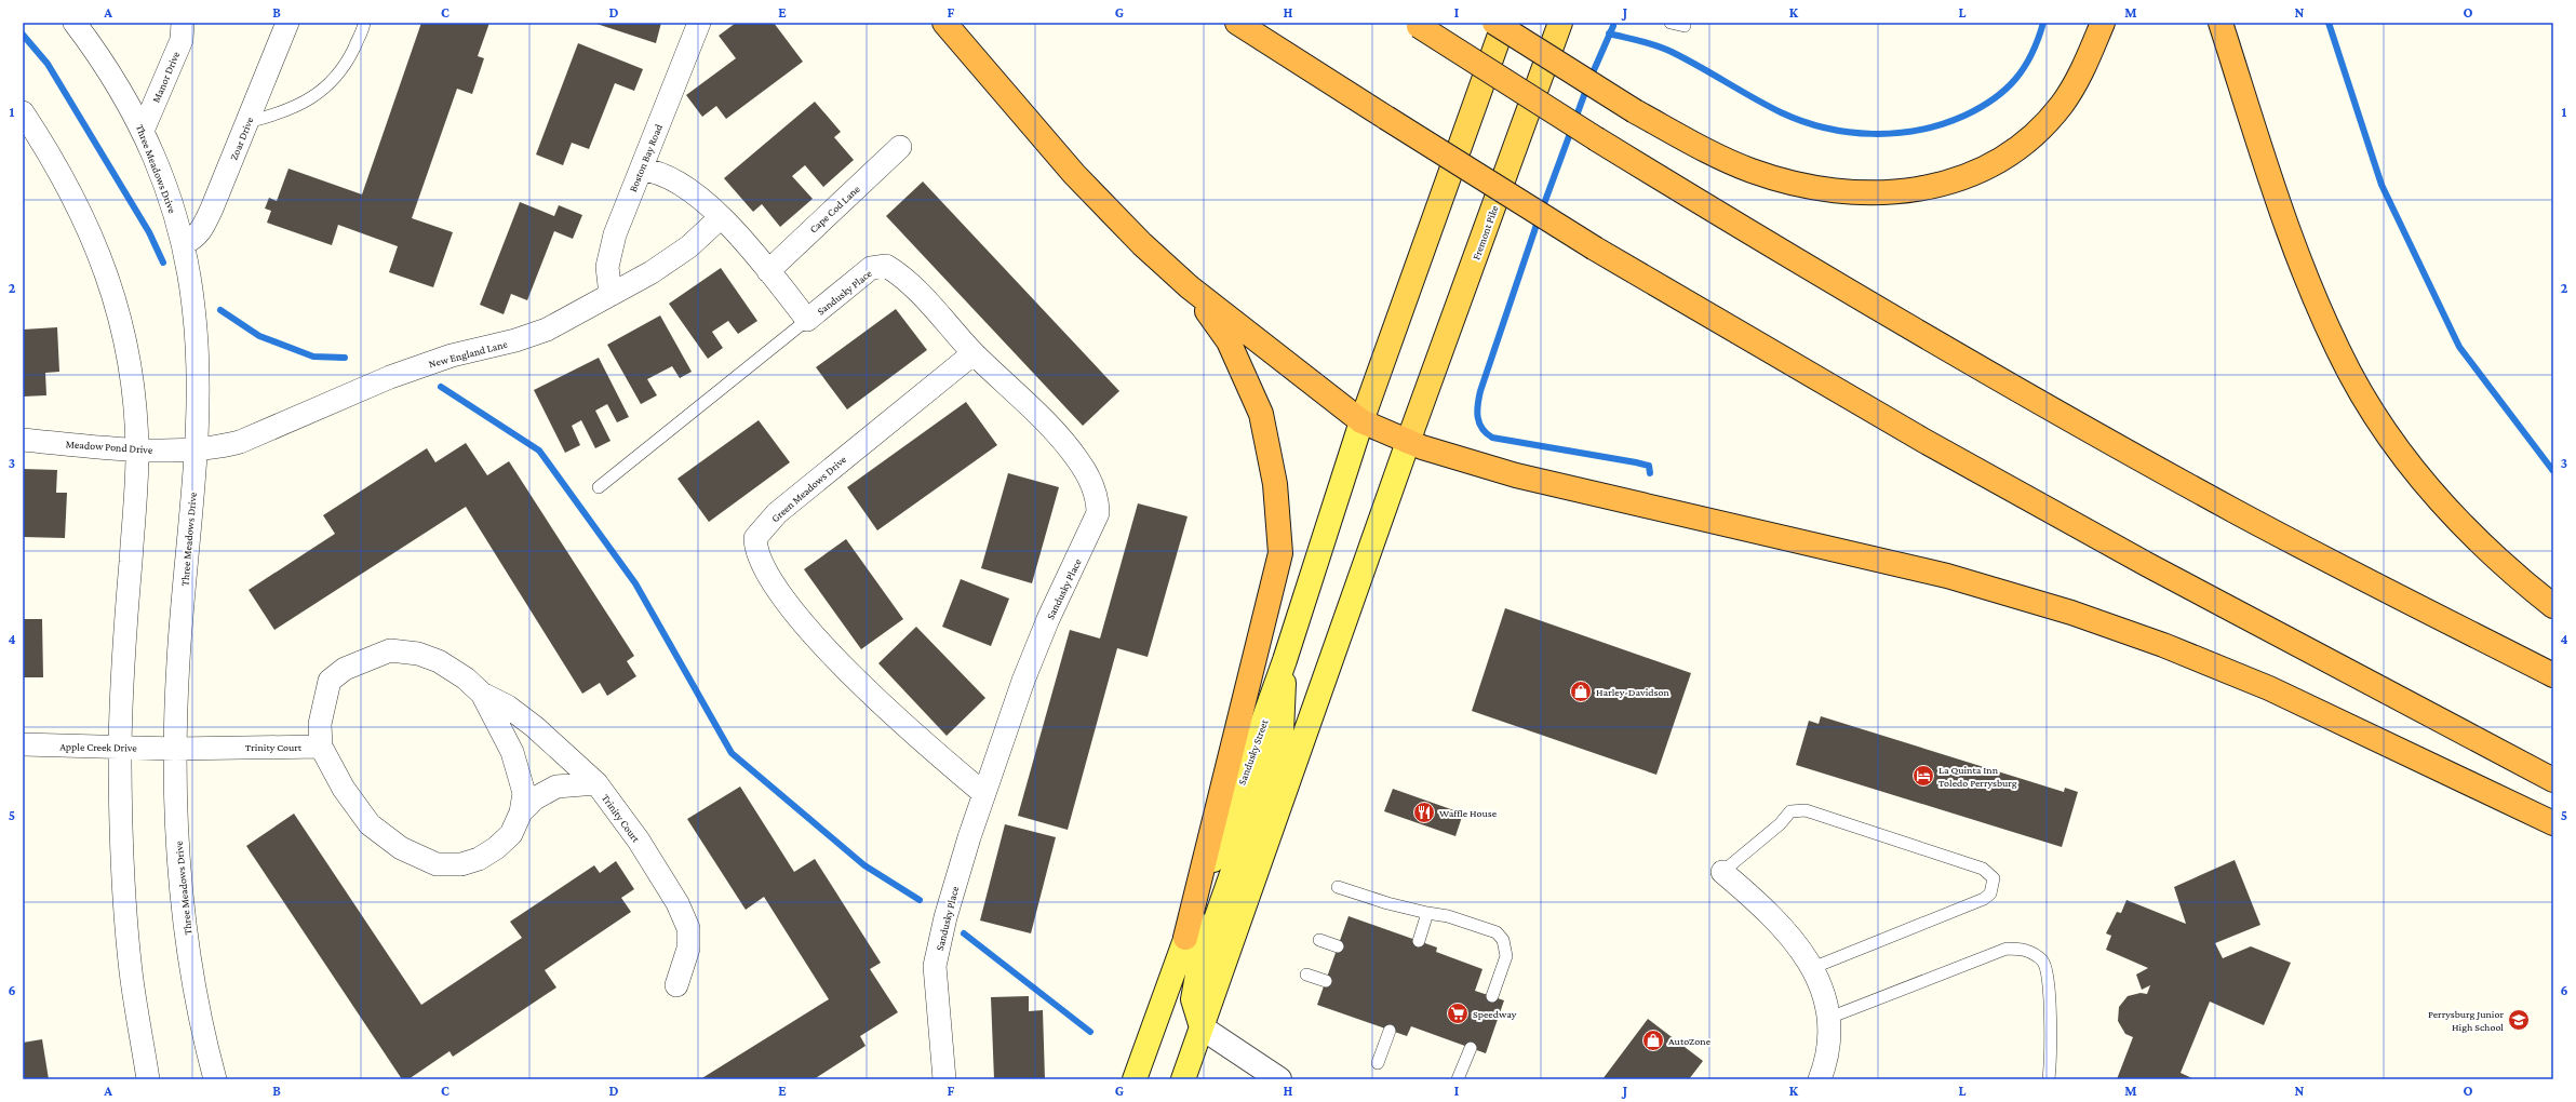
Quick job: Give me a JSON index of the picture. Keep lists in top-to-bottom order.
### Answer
{
  "streets": {
    "highway": ["Fremont Pike"],
    "main road": ["Sandusky Street"],
    "street": [
      "Manor Drive",
      "Zoar Drive",
      "Boston Bay Road",
      "Three Meadows Drive",
      "Cape Cod Lane",
      "Sandusky Place",
      "New England Lane",
      "Meadow Pond Drive",
      "Green Meadows Drive",
      "Apple Creek Drive",
      "Trinity Court"
    ]
  },
  "crossings": [
    ["Manor Drive", "Three Meadows Drive"],
    ["Zoar Drive", "Three Meadows Drive"],
    ["Boston Bay Road", "New England Lane"],
    ["Three Meadows Drive", "New England Lane"],
    ["Three Meadows Drive", "Meadow Pond Drive"],
    ["Three Meadows Drive", "Apple Creek Drive"],
    ["Three Meadows Drive", "Trinity Court"],
    ["Sandusky Place", "Green Meadows Drive"],
    ["New England Lane", "Meadow Pond Drive"],
    ["Apple Creek Drive", "Trinity Court"]
  ],
  "places": {
    "shop": ["Harley-Davidson", "AutoZone"],
    "hotel": ["La Quinta Inn Toledo Perrysburg"],
    "restaurant": ["Waffle House"],
    "supermarket": ["Speedway"],
    "school or university": ["Perrysburg Junior High School"]
  },
  "grid": {
    "columns": [
      "A",
      "B",
      "C",
      "D",
      "E",
      "F",
      "G",
      "H",
      "I",
      "J",
      "K",
      "L",
      "M",
      "N",
      "O"
    ],
    "rows": [
      "1",
      "2",
      "3",
      "4",
      "5",
      "6"
    ]
  }
}
